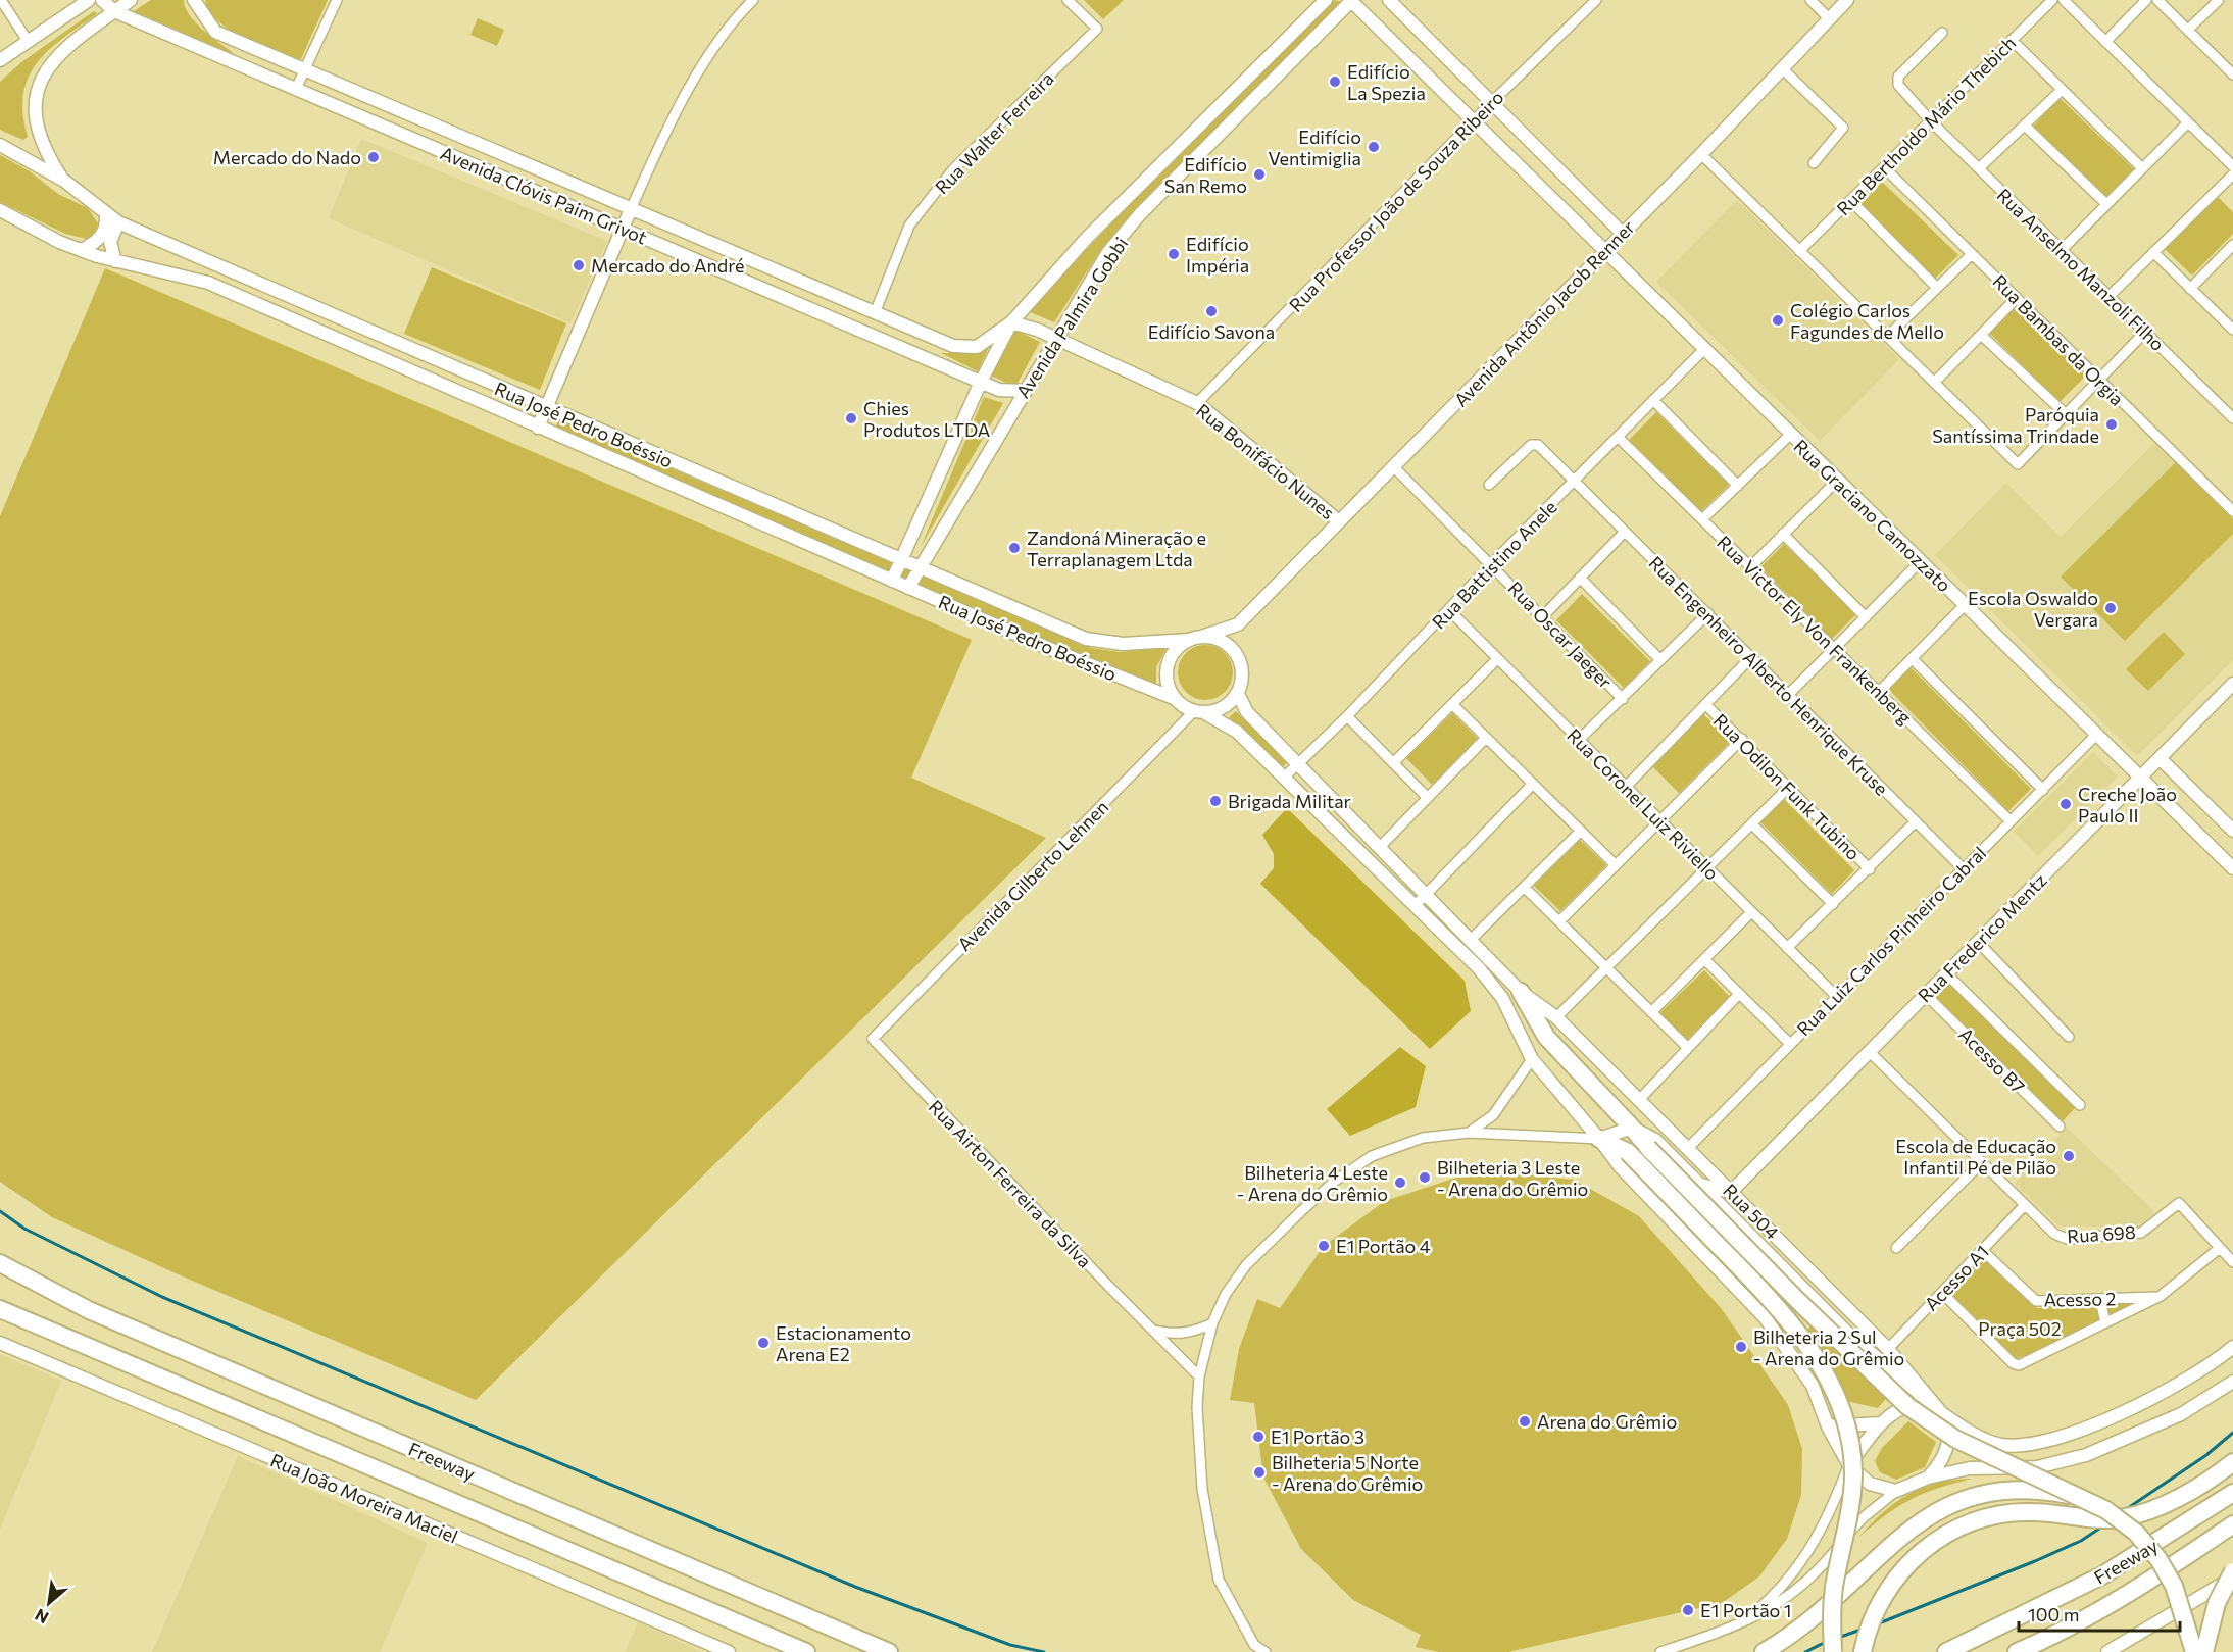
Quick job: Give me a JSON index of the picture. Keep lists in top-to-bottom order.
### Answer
{
  "streets": {
    "highway": ["Freeway"],
    "street": [
      "Rua Bertholdo Mário Thebich",
      "Rua Walter Ferreira",
      "Avenida Clóvis Paim Grivot",
      "Rua Professor João de Souza Ribeiro",
      "Rua Anselmo Manzoli Filho",
      "Avenida Antônio Jacob Renner",
      "Avenida Palmira Gobbi",
      "Rua Bambas da Orgia",
      "Rua José Pedro Boéssio",
      "Rua Bonifácio Nunes",
      "Rua Graciano Camozzato",
      "Rua Battistino Anele",
      "Rua Victor Ely Von Frankenberg",
      "Rua Oscar Jaeger",
      "Rua Engenheiro Alberto Henrique Kruse",
      "Rua Odilon Funk Tubino",
      "Rua Coronel Luiz Riviello",
      "Avenida Gilberto Lehnen",
      "Rua Frederico Mentz",
      "Rua Luiz Carlos Pinheiro Cabral",
      "Acesso B7",
      "Rua Airton Ferreira da Silva",
      "Rua 504",
      "Rua 698",
      "Acesso A1",
      "Acesso 2",
      "Rua João Moreira Maciel"
    ]
  },
  "crossings": [
    ["Rua Bertholdo Mário Thebich", "Rua Anselmo Manzoli Filho"],
    ["Rua Bertholdo Mário Thebich", "Rua Bambas da Orgia"],
    ["Rua Walter Ferreira", "Avenida Clóvis Paim Grivot"],
    ["Avenida Clóvis Paim Grivot", "Avenida Palmira Gobbi"],
    ["Rua Professor João de Souza Ribeiro", "Rua Bonifácio Nunes"],
    ["Rua Professor João de Souza Ribeiro", "Rua Graciano Camozzato"],
    ["Avenida Antônio Jacob Renner", "Rua José Pedro Boéssio"],
    ["Avenida Antônio Jacob Renner", "Rua Bonifácio Nunes"],
    ["Avenida Antônio Jacob Renner", "Rua Graciano Camozzato"],
    ["Avenida Antônio Jacob Renner", "Rua Oscar Jaeger"],
    ["Avenida Antônio Jacob Renner", "Avenida Gilberto Lehnen"],
    ["Avenida Antônio Jacob Renner", "Rua 504"],
    ["Avenida Palmira Gobbi", "Rua José Pedro Boéssio"],
    ["Avenida Palmira Gobbi", "Rua Bonifácio Nunes"],
    ["Avenida Palmira Gobbi", "Rua Graciano Camozzato"],
    ["Rua José Pedro Boéssio", "Avenida Gilberto Lehnen"],
    ["Rua José Pedro Boéssio", "Rua 504"],
    ["Rua Graciano Camozzato", "Rua Battistino Anele"],
    ["Rua Graciano Camozzato", "Rua Frederico Mentz"],
    ["Rua Graciano Camozzato", "Rua Luiz Carlos Pinheiro Cabral"],
    ["Rua Battistino Anele", "Rua Victor Ely Von Frankenberg"],
    ["Rua Battistino Anele", "Rua Oscar Jaeger"],
    ["Rua Battistino Anele", "Rua Engenheiro Alberto Henrique Kruse"],
    ["Rua Battistino Anele", "Rua Coronel Luiz Riviello"],
    ["Rua Battistino Anele", "Rua 504"],
    ["Rua Victor Ely Von Frankenberg", "Rua Luiz Carlos Pinheiro Cabral"],
    ["Rua Engenheiro Alberto Henrique Kruse", "Rua Luiz Carlos Pinheiro Cabral"],
    ["Rua Coronel Luiz Riviello", "Rua Luiz Carlos Pinheiro Cabral"],
    ["Avenida Gilberto Lehnen", "Rua Airton Ferreira da Silva"],
    ["Avenida Gilberto Lehnen", "Rua 504"],
    ["Rua Frederico Mentz", "Acesso B7"],
    ["Rua Frederico Mentz", "Rua 504"],
    ["Rua Frederico Mentz", "Rua 698"],
    ["Rua Luiz Carlos Pinheiro Cabral", "Rua 504"],
    ["Rua 504", "Acesso A1"],
    ["Rua 698", "Acesso A1"],
    ["Acesso A1", "Acesso 2"]
  ],
  "parks": ["Praça 502"],
  "places": [
    "Edifício La Spezia",
    "Edifício Ventimiglia",
    "Mercado do Nado",
    "Edifício San Remo",
    "Edifício Impéria",
    "Mercado do André",
    "Edifício Savona",
    "Colégio Carlos Fagundes de Mello",
    "Chies Produtos LTDA",
    "Paróquia Santíssima Trindade",
    "Zandoná Mineração e Terraplanagem Ltda",
    "Escola Oswaldo Vergara",
    "Brigada Militar",
    "Creche João Paulo II",
    "Escola de Educação Infantil Pé de Pilão",
    "Bilheteria 3 Leste - Arena do Grêmio",
    "Bilheteria 4 Leste - Arena do Grêmio",
    "E1 Portão 4",
    "Estacionamento Arena E2",
    "Bilheteria 2 Sul - Arena do Grêmio",
    "Arena do Grêmio",
    "E1 Portão 3",
    "Bilheteria 5 Norte - Arena do Grêmio",
    "E1 Portão 1"
  ],
  "scale_bar": "100 m",
  "north": "bottom left"
}
